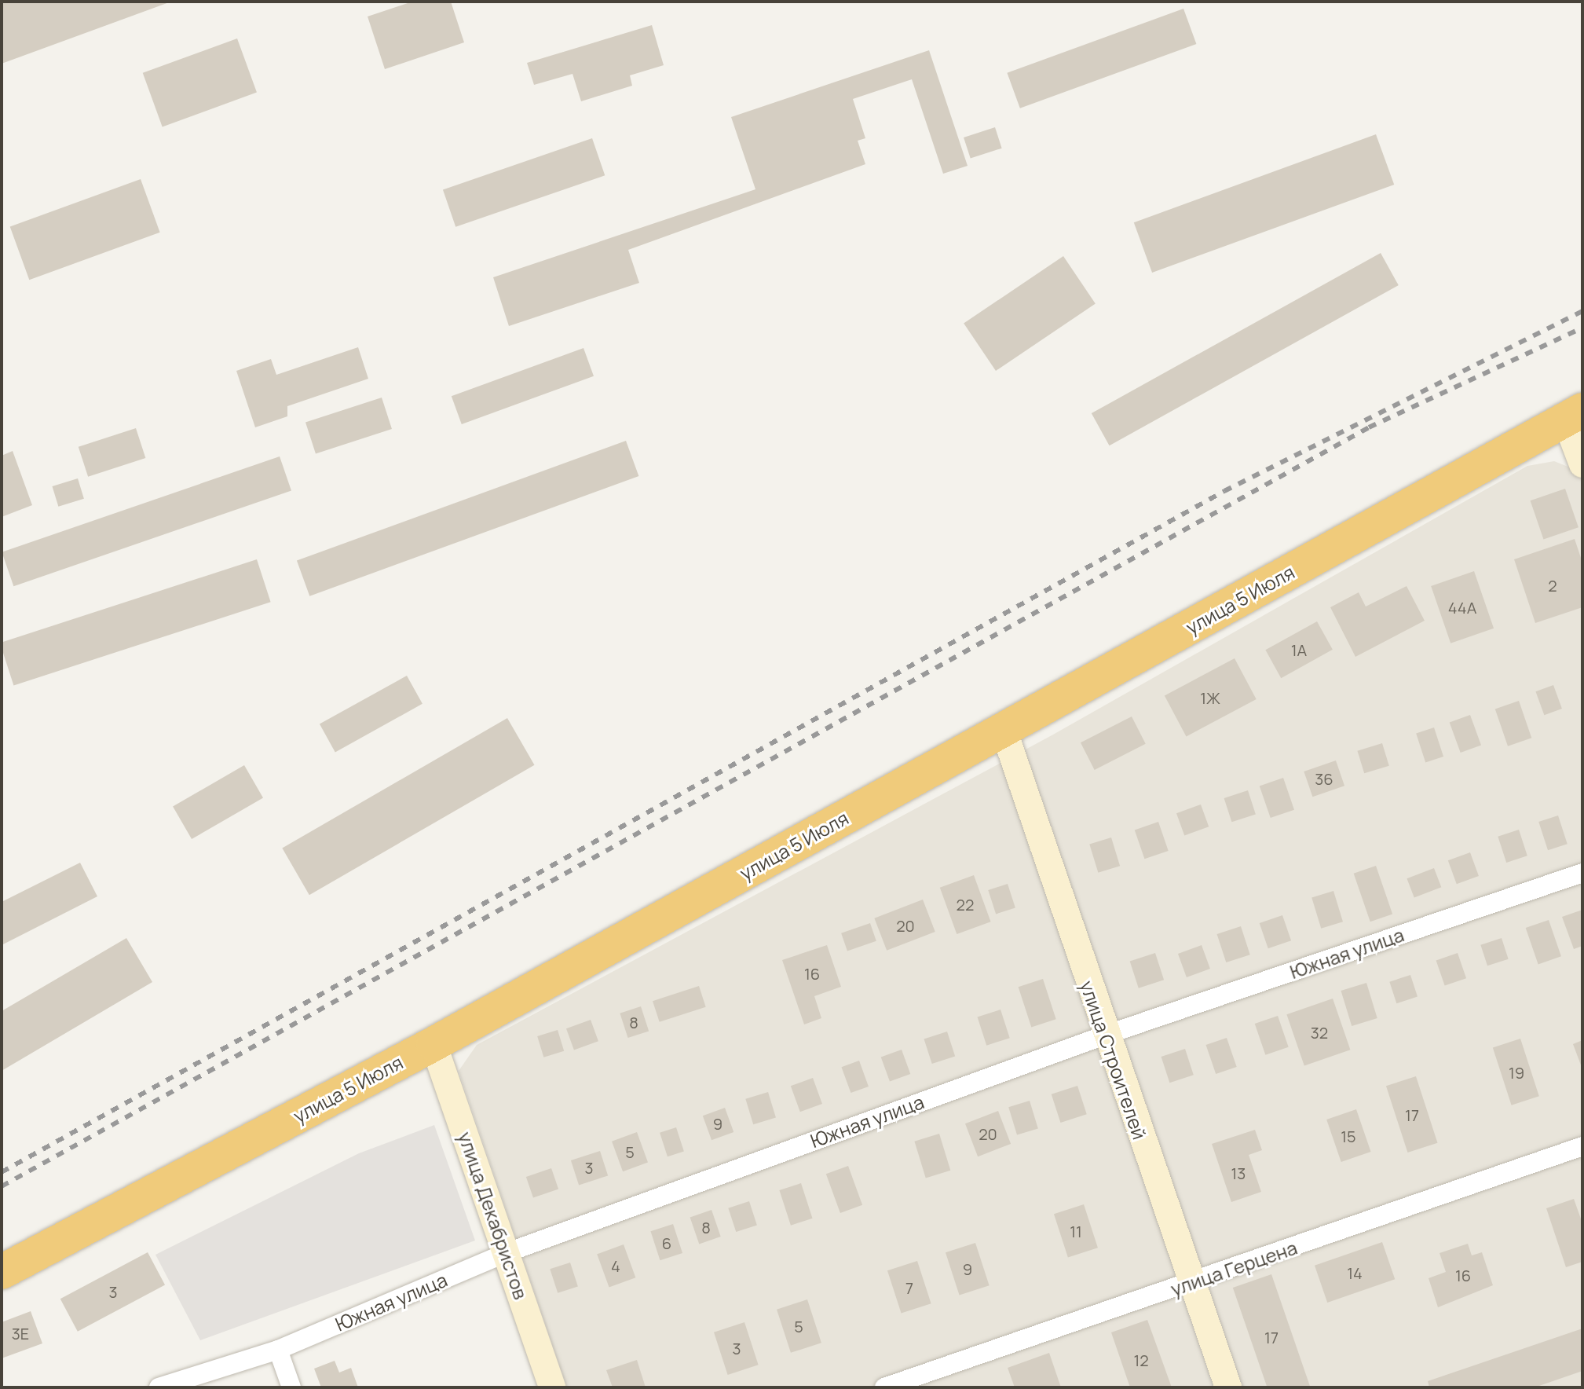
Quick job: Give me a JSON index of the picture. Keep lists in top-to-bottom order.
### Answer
{
  "streets": {
    "highway": ["улица 5 Июля"],
    "main road": ["улица Строителей", "улица Декабристов"],
    "street": ["Южная улица", "улица Герцена"]
  },
  "crossings": [
    ["улица 5 Июля", "улица Строителей"],
    ["улица 5 Июля", "улица Декабристов"],
    ["Южная улица", "улица Строителей"],
    ["Южная улица", "улица Декабристов"],
    ["улица Строителей", "улица Герцена"]
  ],
  "house_numbers": [
    "2",
    "44А",
    "1А",
    "1Ж",
    "36",
    "22",
    "20",
    "16",
    "8",
    "32",
    "19",
    "17",
    "9",
    "20",
    "15",
    "5",
    "3",
    "13",
    "8",
    "11",
    "6",
    "4",
    "9",
    "14",
    "16",
    "7",
    "3",
    "5",
    "3Е",
    "17",
    "3",
    "12"
  ]
}
